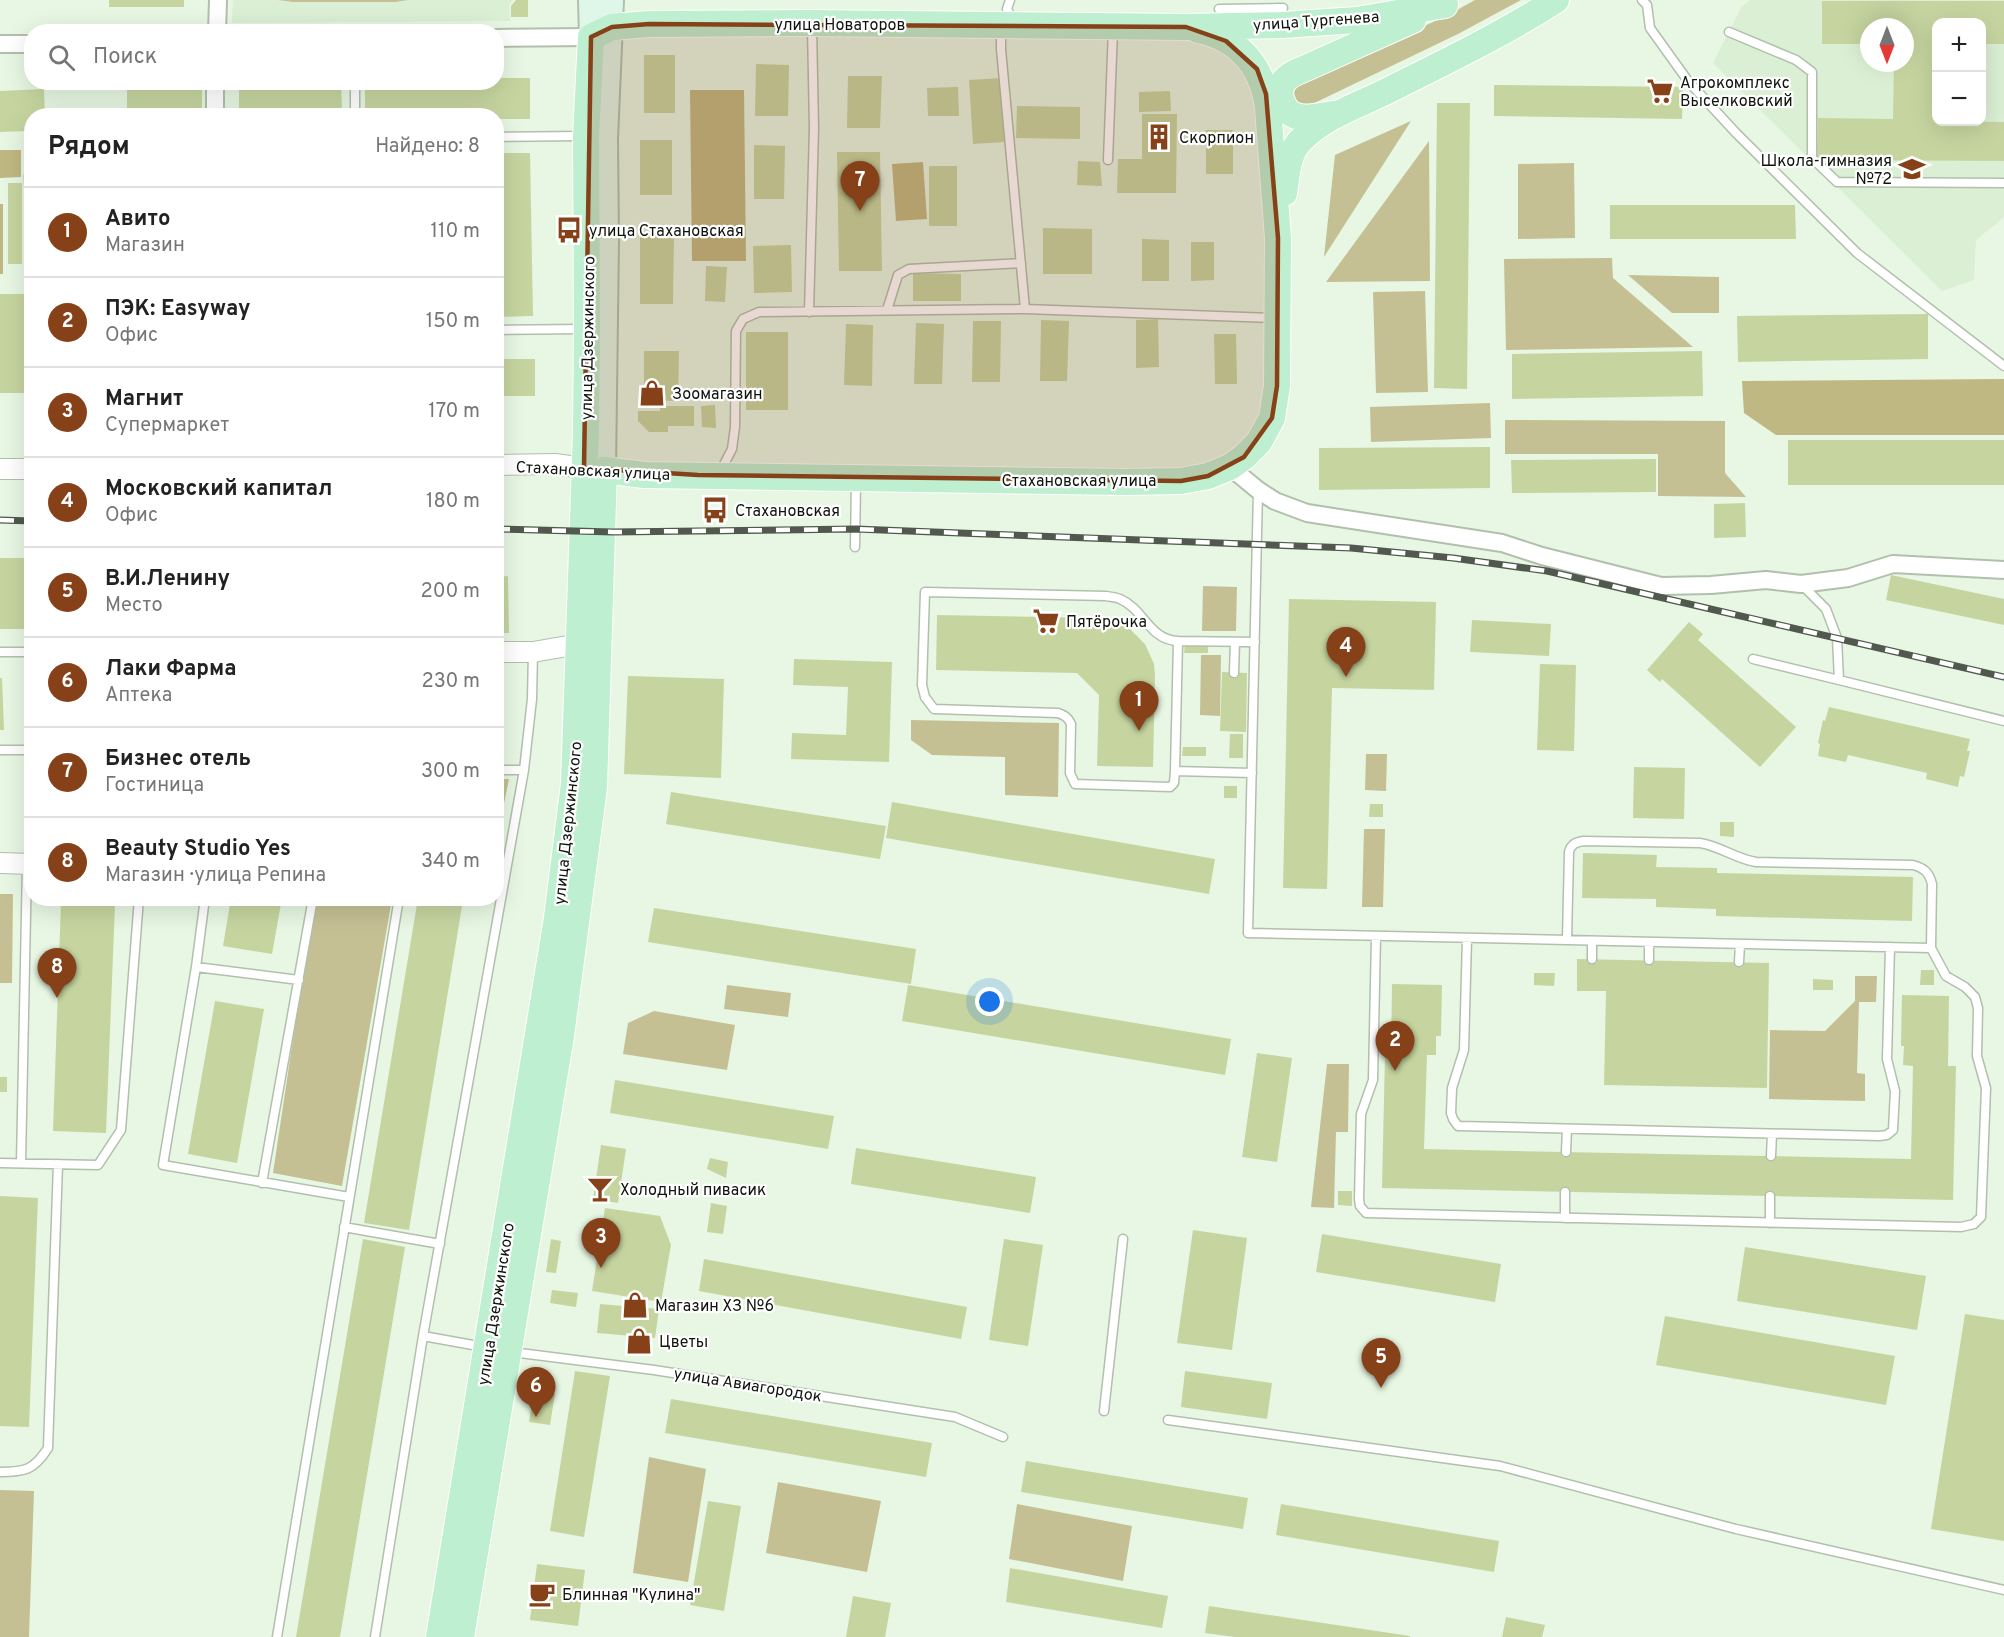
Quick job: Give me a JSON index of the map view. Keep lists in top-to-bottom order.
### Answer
{
  "streets": {
    "main road": [
      "улица Тургенева",
      "улица Новаторов",
      "улица Дзержинского",
      "Стахановская улица"
    ],
    "lane": ["улица Авиагородок"]
  },
  "crossings": [
    ["улица Тургенева", "улица Новаторов"],
    ["улица Тургенева", "Стахановская улица"],
    ["улица Новаторов", "улица Дзержинского"],
    ["улица Новаторов", "Стахановская улица"],
    ["улица Дзержинского", "Стахановская улица"],
    ["улица Дзержинского", "улица Авиагородок"]
  ],
  "places": {
    "supermarket": ["Агрокомплекс Выселковский", "Пятёрочка"],
    "building": ["Скорпион"],
    "school or university": ["Школа-гимназия №72"],
    "bus stop": ["улица Стахановская", "Стахановская"],
    "shop": ["Зоомагазин", "Магазин ХЗ №6", "Цветы"],
    "bar": ["Холодный пивасик"],
    "cafe": ["Блинная \"Кулина\""]
  },
  "north": "bottom",
  "page": {
    "map_buttons": ["+", "−"],
    "search": "Поиск",
    "heading": ["Рядом", "Найдено: 8"],
    "pins": [
      "7",
      "4",
      "1",
      "8",
      "2",
      "3",
      "5",
      "6"
    ],
    "list": [
      {
        "mark": "1",
        "name": "Авито",
        "note": "Магазин",
        "value": "110 m"
      },
      {
        "mark": "2",
        "name": "ПЭК: Easyway",
        "note": "Офис",
        "value": "150 m"
      },
      {
        "mark": "3",
        "name": "Магнит",
        "note": "Супермаркет",
        "value": "170 m"
      },
      {
        "mark": "4",
        "name": "Московский капитал",
        "note": "Офис",
        "value": "180 m"
      },
      {
        "mark": "5",
        "name": "В.И.Ленину",
        "note": "Место",
        "value": "200 m"
      },
      {
        "mark": "6",
        "name": "Лаки Фарма",
        "note": "Аптека",
        "value": "230 m"
      },
      {
        "mark": "7",
        "name": "Бизнес отель",
        "note": "Гостиница",
        "value": "300 m"
      },
      {
        "mark": "8",
        "name": "Beauty Studio Yes",
        "note": "Магазин · улица Репина",
        "value": "340 m"
      }
    ]
  }
}
